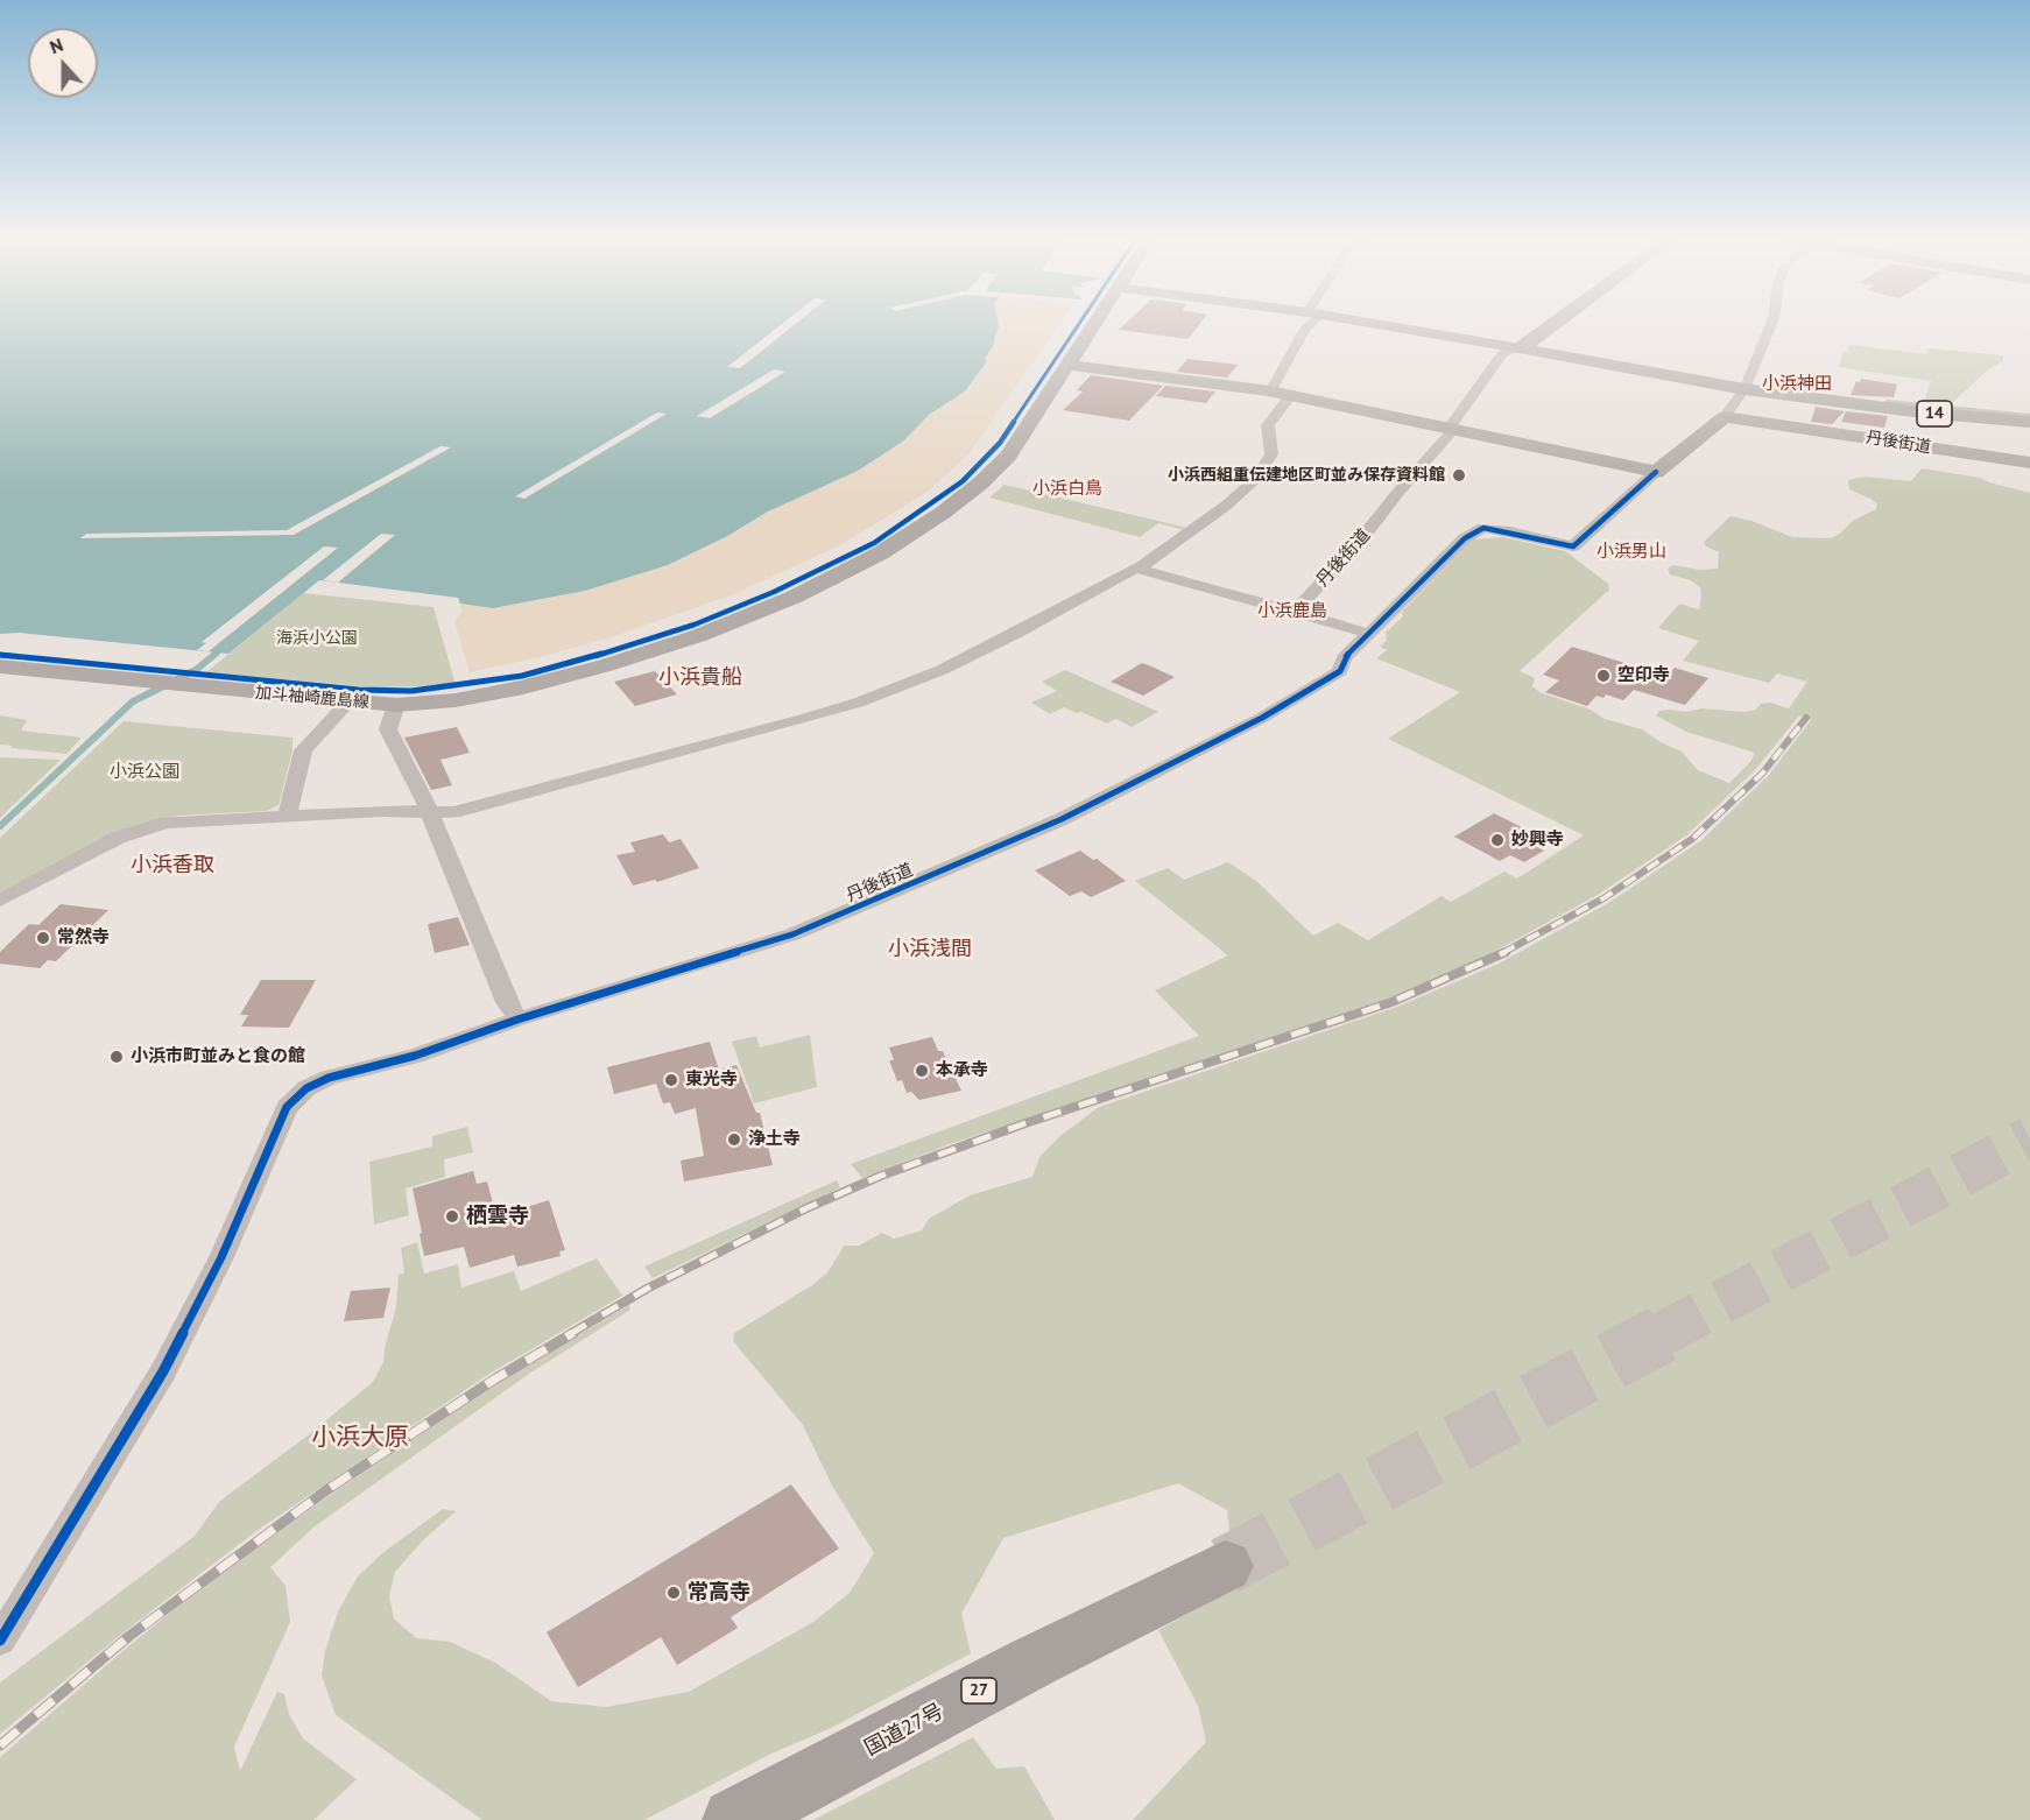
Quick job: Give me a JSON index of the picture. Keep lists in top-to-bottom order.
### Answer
{
  "streets": {
    "highway": ["27", "国道27号"],
    "main road": ["14", "丹後街道", "加斗袖崎鹿島線"]
  },
  "crossings": [
    ["14", "丹後街道"]
  ],
  "districts": [
    "小浜神田",
    "小浜白鳥",
    "小浜男山",
    "小浜鹿島",
    "小浜貴船",
    "小浜香取",
    "小浜浅間",
    "小浜大原"
  ],
  "parks": ["海浜小公園", "小浜公園"],
  "places": [
    "小浜西組重伝建地区町並み保存資料館",
    "空印寺",
    "妙興寺",
    "常然寺",
    "小浜市町並みと食の館",
    "本承寺",
    "東光寺",
    "浄土寺",
    "栖雲寺",
    "常高寺"
  ],
  "north": "top"
}
